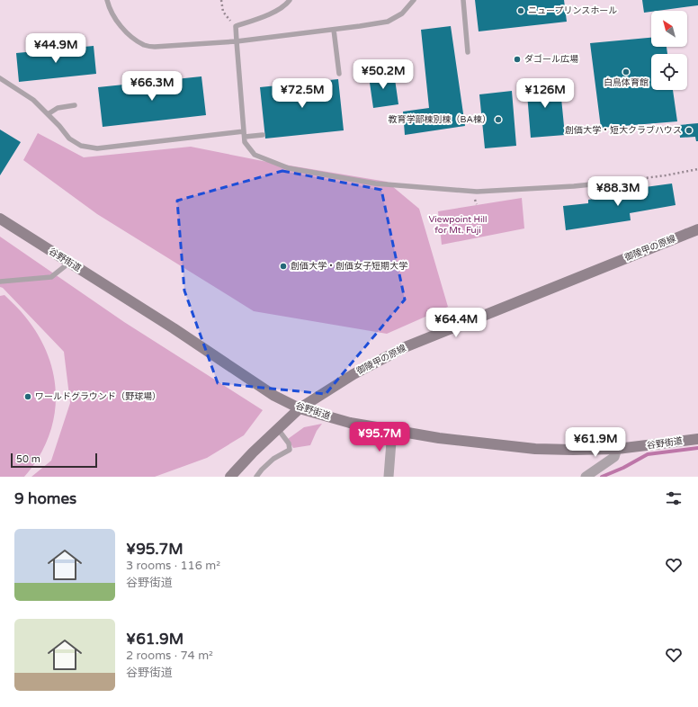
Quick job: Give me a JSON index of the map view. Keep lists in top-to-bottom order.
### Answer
{
  "streets": {
    "main road": ["御陵甲の原線", "谷野街道"]
  },
  "crossings": [
    ["御陵甲の原線", "谷野街道"]
  ],
  "parks": ["Viewpoint Hill for Mt. Fuji"],
  "places": [
    "ニュープリンスホール",
    "ダゴール広場",
    "白鳥体育館",
    "教育学部棟別棟（BA棟）",
    "創価大学・短大クラブハウス",
    "創価大学・創価女子短期大学",
    "ワールドグラウンド（野球場）"
  ],
  "scale_bar": "50 m",
  "north": "top left",
  "page": {
    "price": [
      "¥44.9M",
      "¥50.2M",
      "¥66.3M",
      "¥72.5M",
      "¥126M",
      "¥88.3M",
      "¥64.4M",
      "¥95.7M",
      "¥61.9M"
    ],
    "scale": "50 m",
    "heading": "9 homes",
    "list": [
      {
        "name": "¥95.7M",
        "note": "3 rooms · 116 m² · 谷野街道"
      },
      {
        "name": "¥61.9M",
        "note": "2 rooms · 74 m² · 谷野街道"
      }
    ]
  }
}
